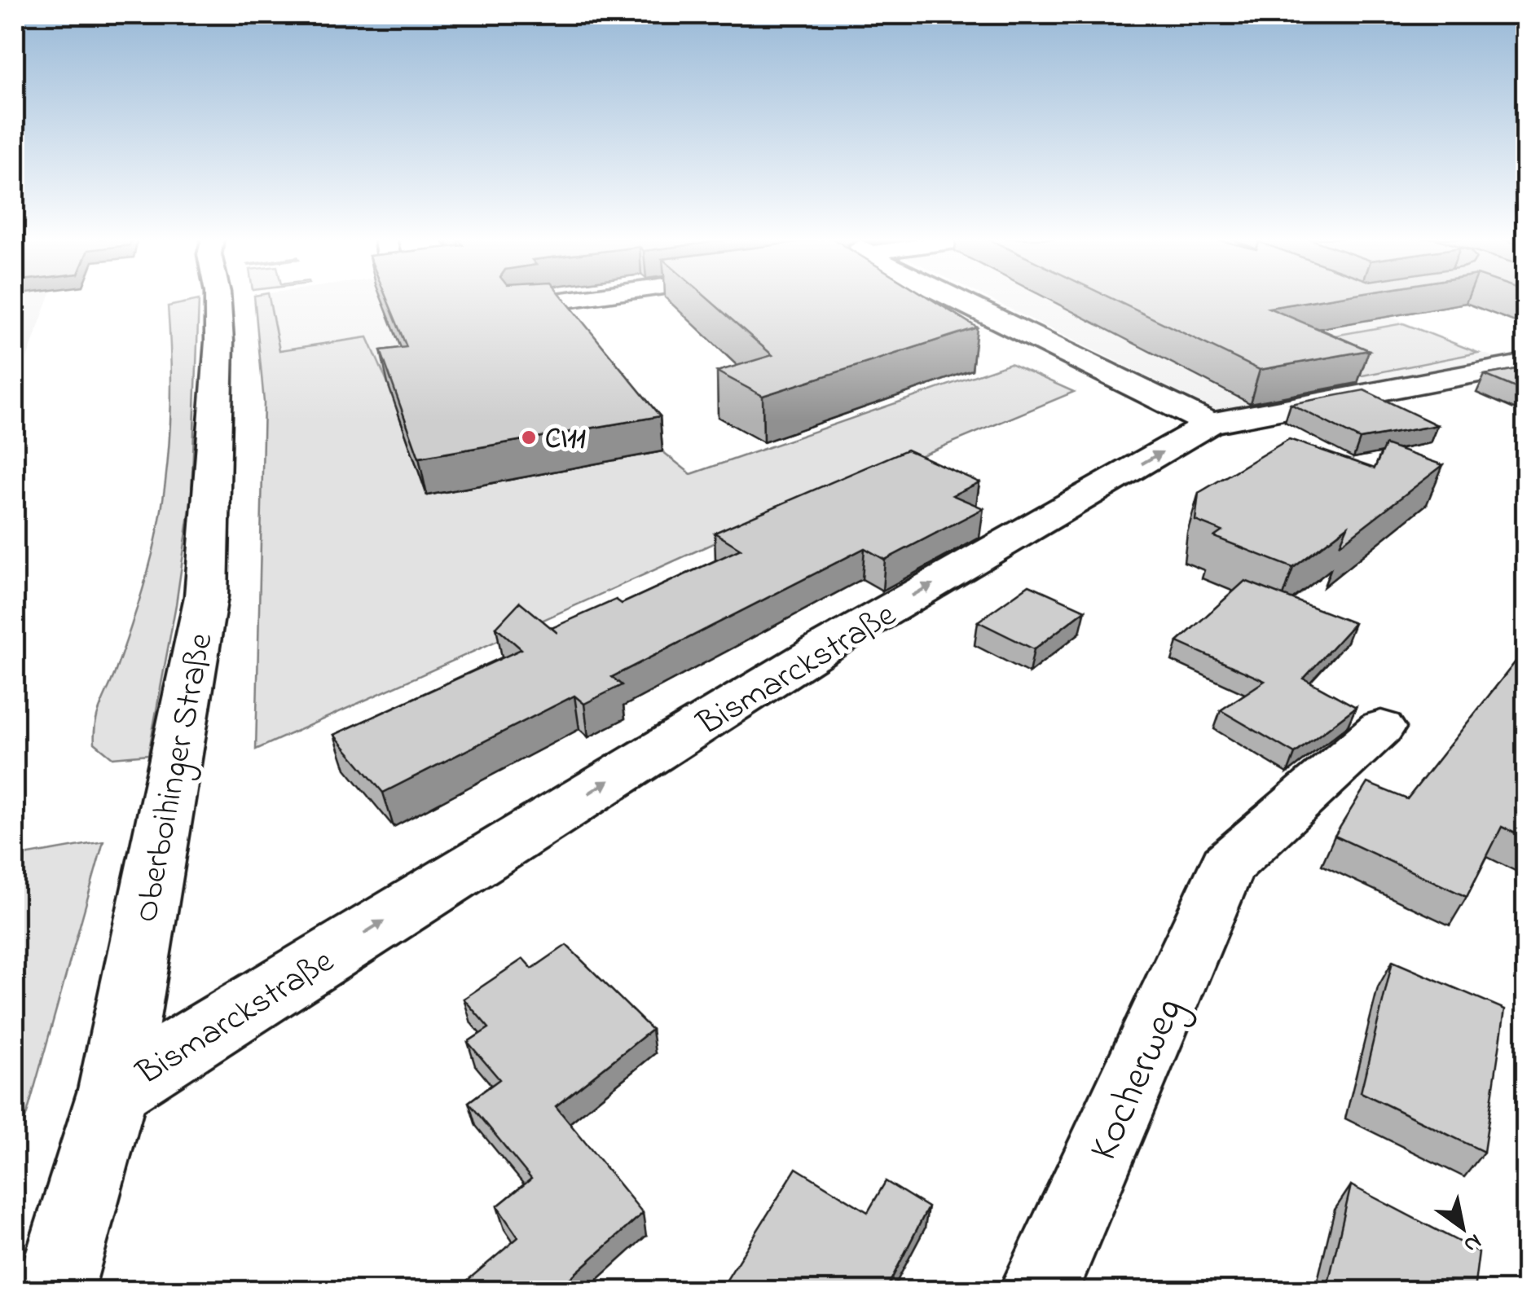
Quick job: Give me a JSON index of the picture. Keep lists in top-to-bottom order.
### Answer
{
  "streets": {
    "street": ["Bismarckstraße", "Oberboihinger Straße", "Kocherweg"]
  },
  "crossings": [
    ["Bismarckstraße", "Oberboihinger Straße"]
  ],
  "one_way": ["Bismarckstraße"],
  "places": ["CI11"],
  "north": "bottom right"
}
